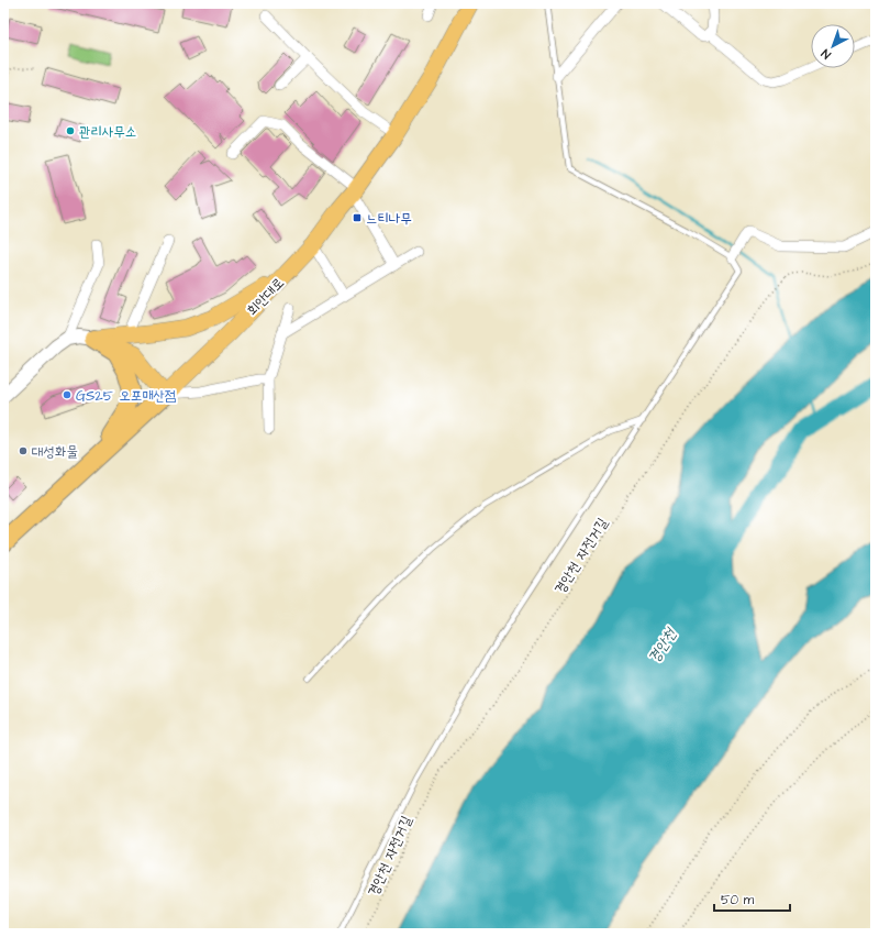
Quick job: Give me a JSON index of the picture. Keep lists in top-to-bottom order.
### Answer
{
  "streets": {
    "highway": ["회안대로"],
    "path": ["경안천 자전거길"]
  },
  "water": ["경안천"],
  "places": {
    "other": ["관리사무소", "GS25 오포매산점", "대성화물"],
    "transit": ["느티나무"]
  },
  "scale_bar": "50 m",
  "north": "bottom left"
}
